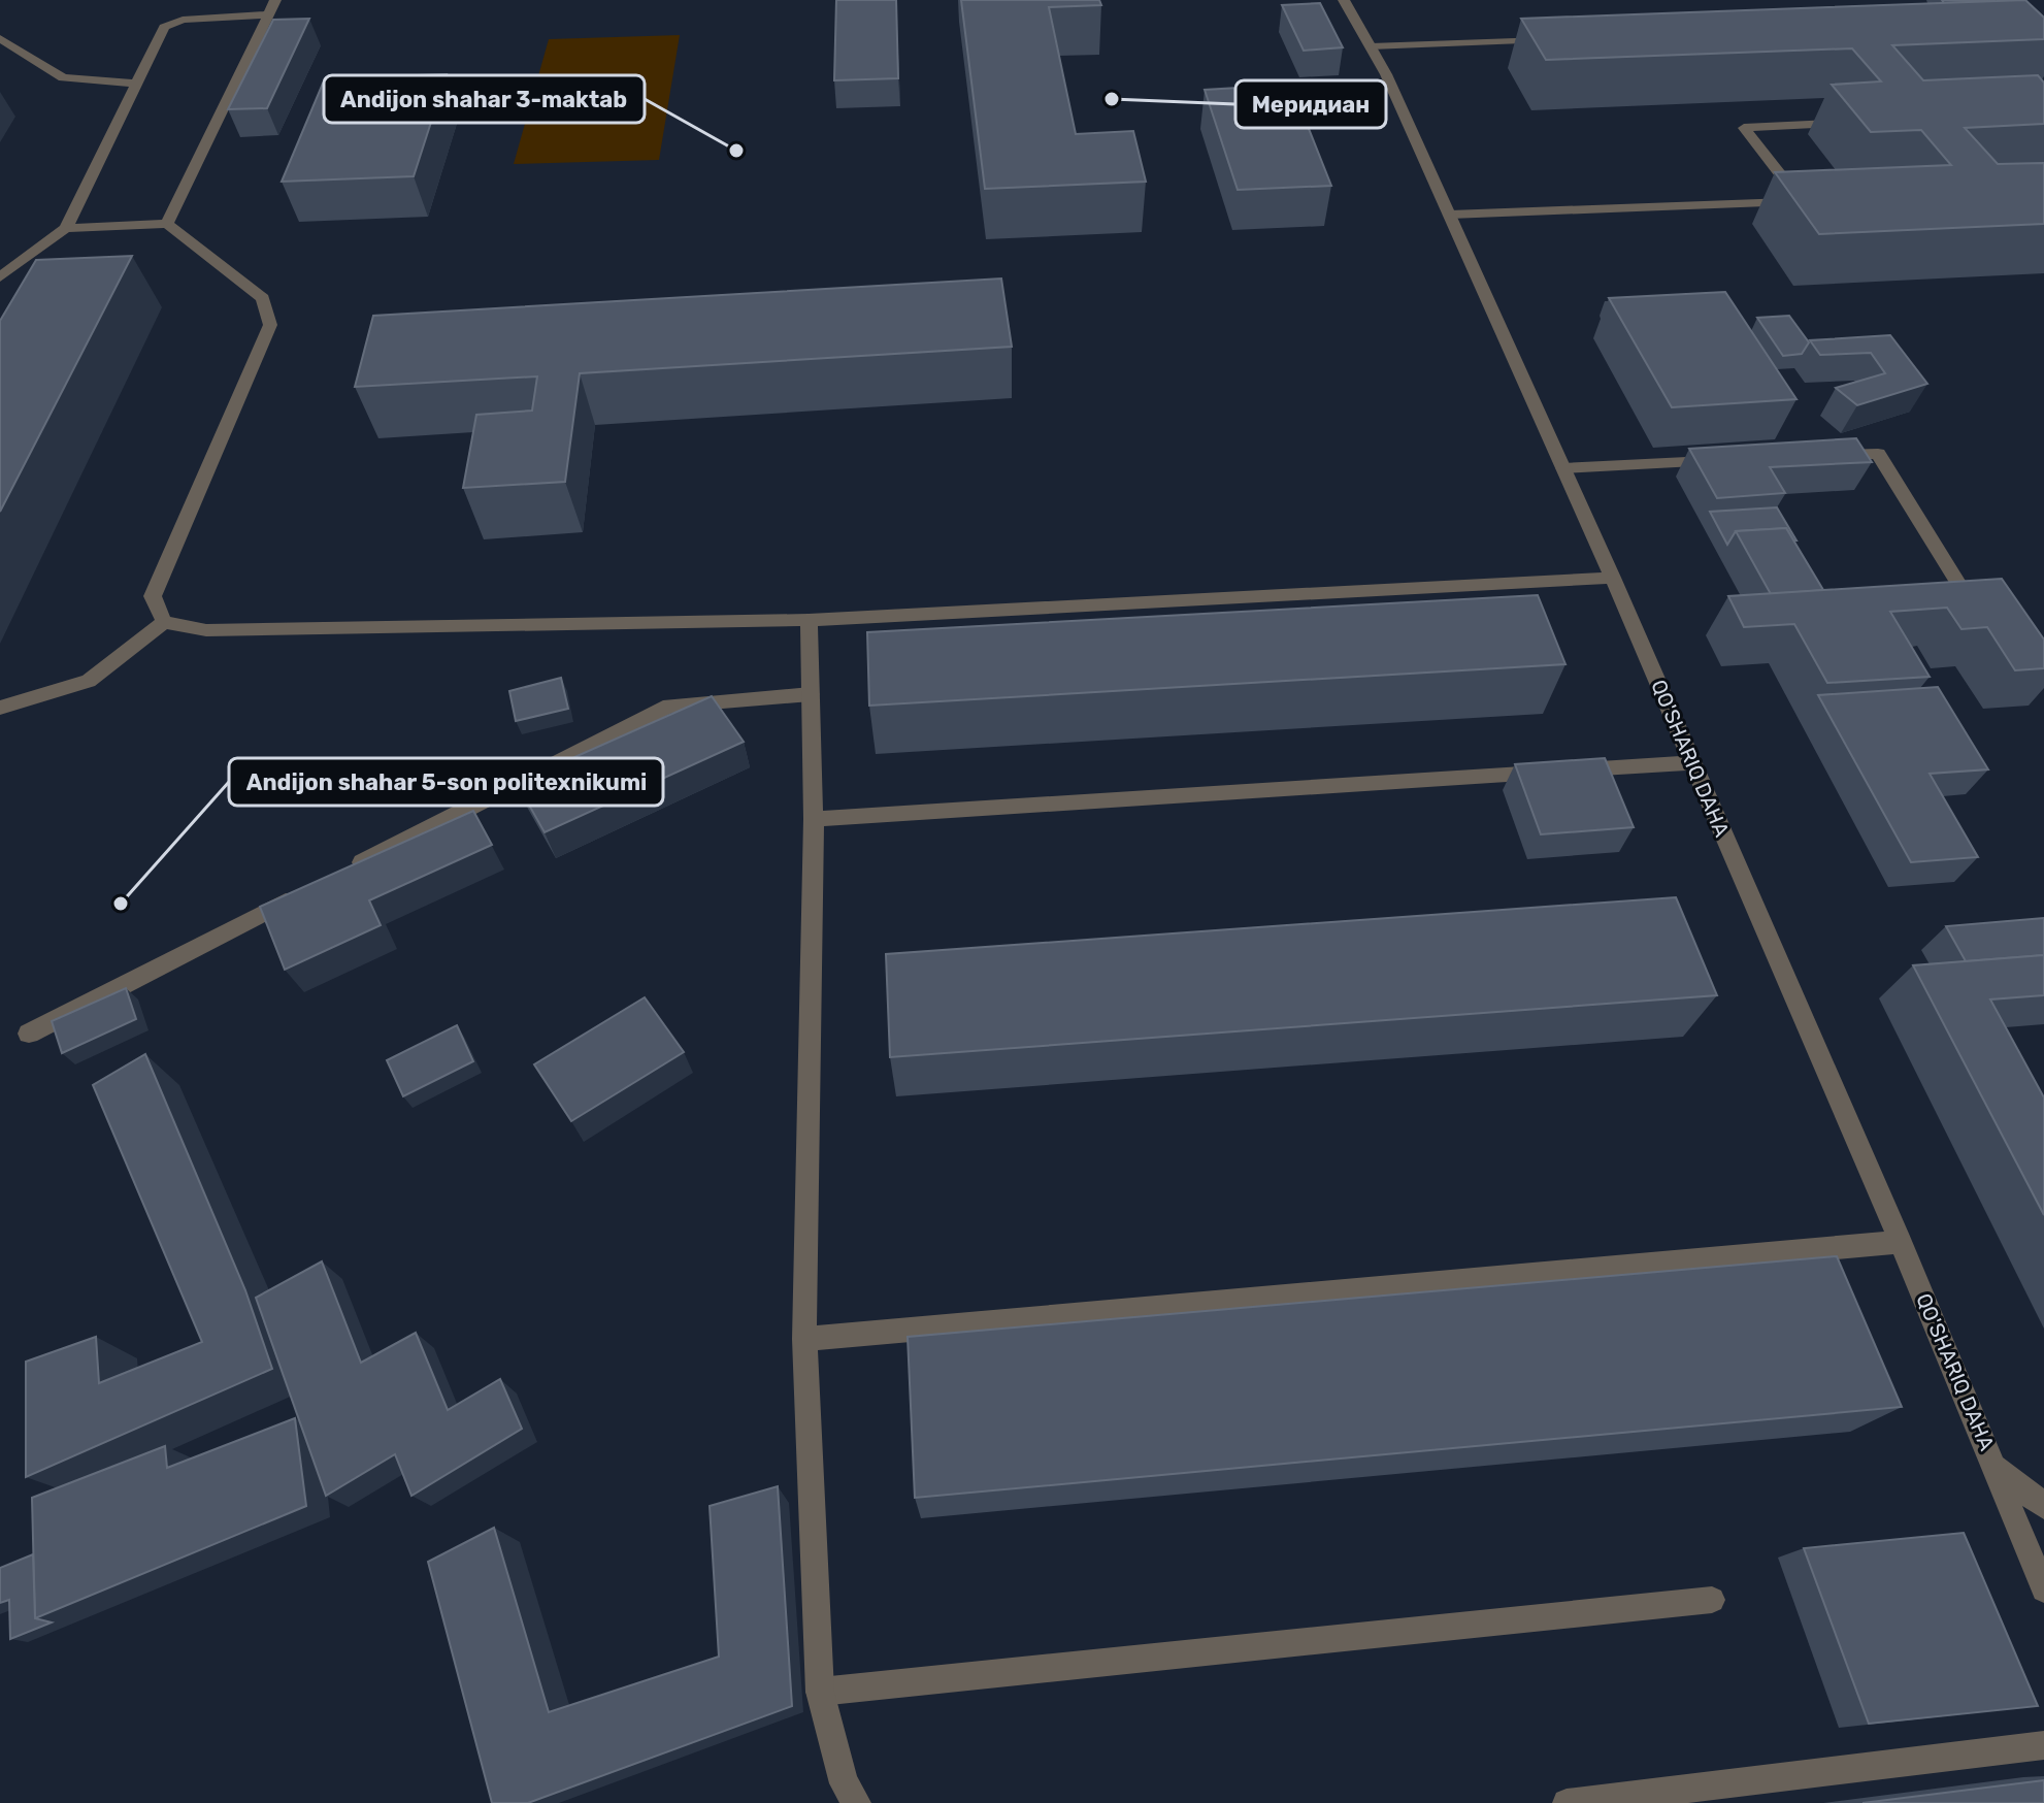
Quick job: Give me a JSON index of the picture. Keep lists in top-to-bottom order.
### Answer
{
  "streets": {
    "street": ["QO'SHARIQ DAHA"]
  },
  "places": ["Меридиан", "Andijon shahar 3-maktab", "Andijon shahar 5-son politexnikumi"]
}
